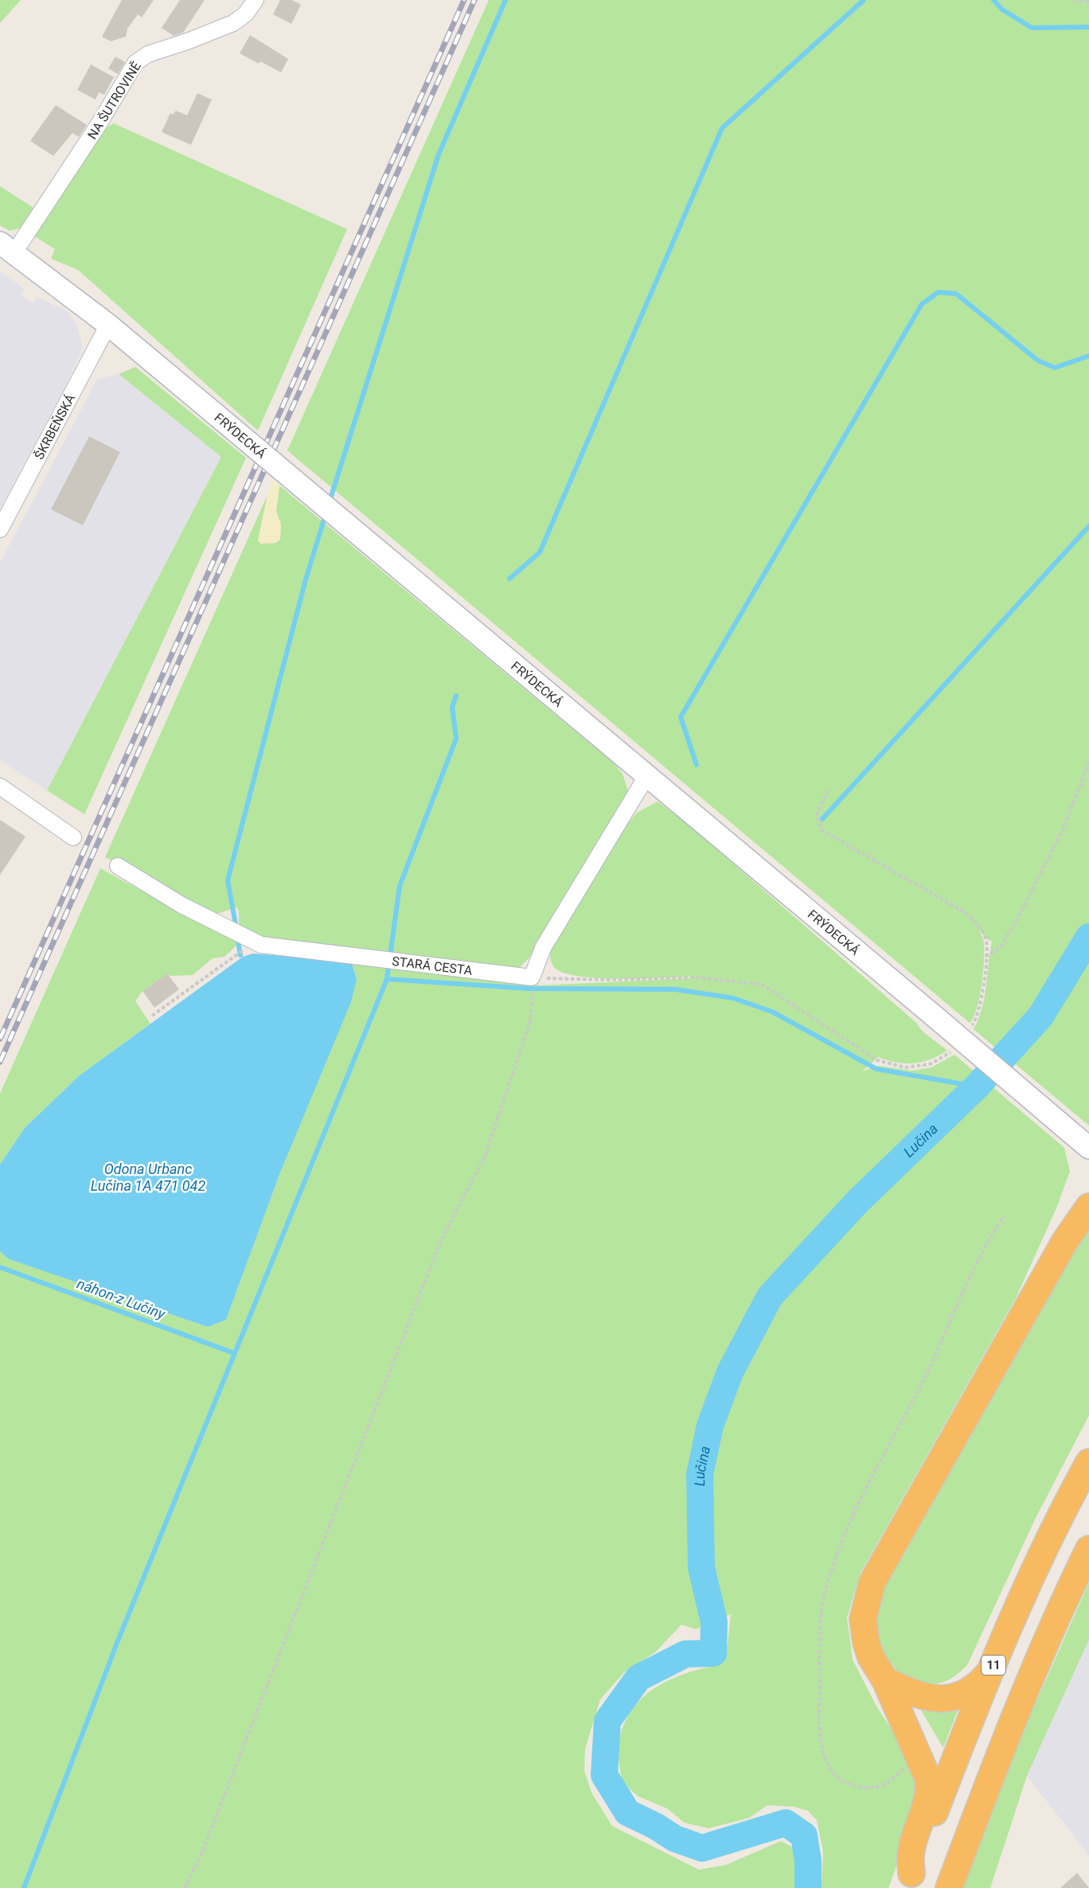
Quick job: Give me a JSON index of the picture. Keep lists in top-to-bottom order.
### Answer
{
  "streets": {
    "highway": ["11"],
    "main road": ["FRÝDECKÁ"],
    "street": ["NA ŠUTROVINĚ", "ŠKRBEŇSKÁ", "STARÁ CESTA"]
  },
  "crossings": [
    ["NA ŠUTROVINĚ", "FRÝDECKÁ"],
    ["ŠKRBEŇSKÁ", "FRÝDECKÁ"]
  ],
  "water": ["Lučina", "Odona Urbanc Lučina 1A 471 042", "náhon-z Lučiny"]
}
